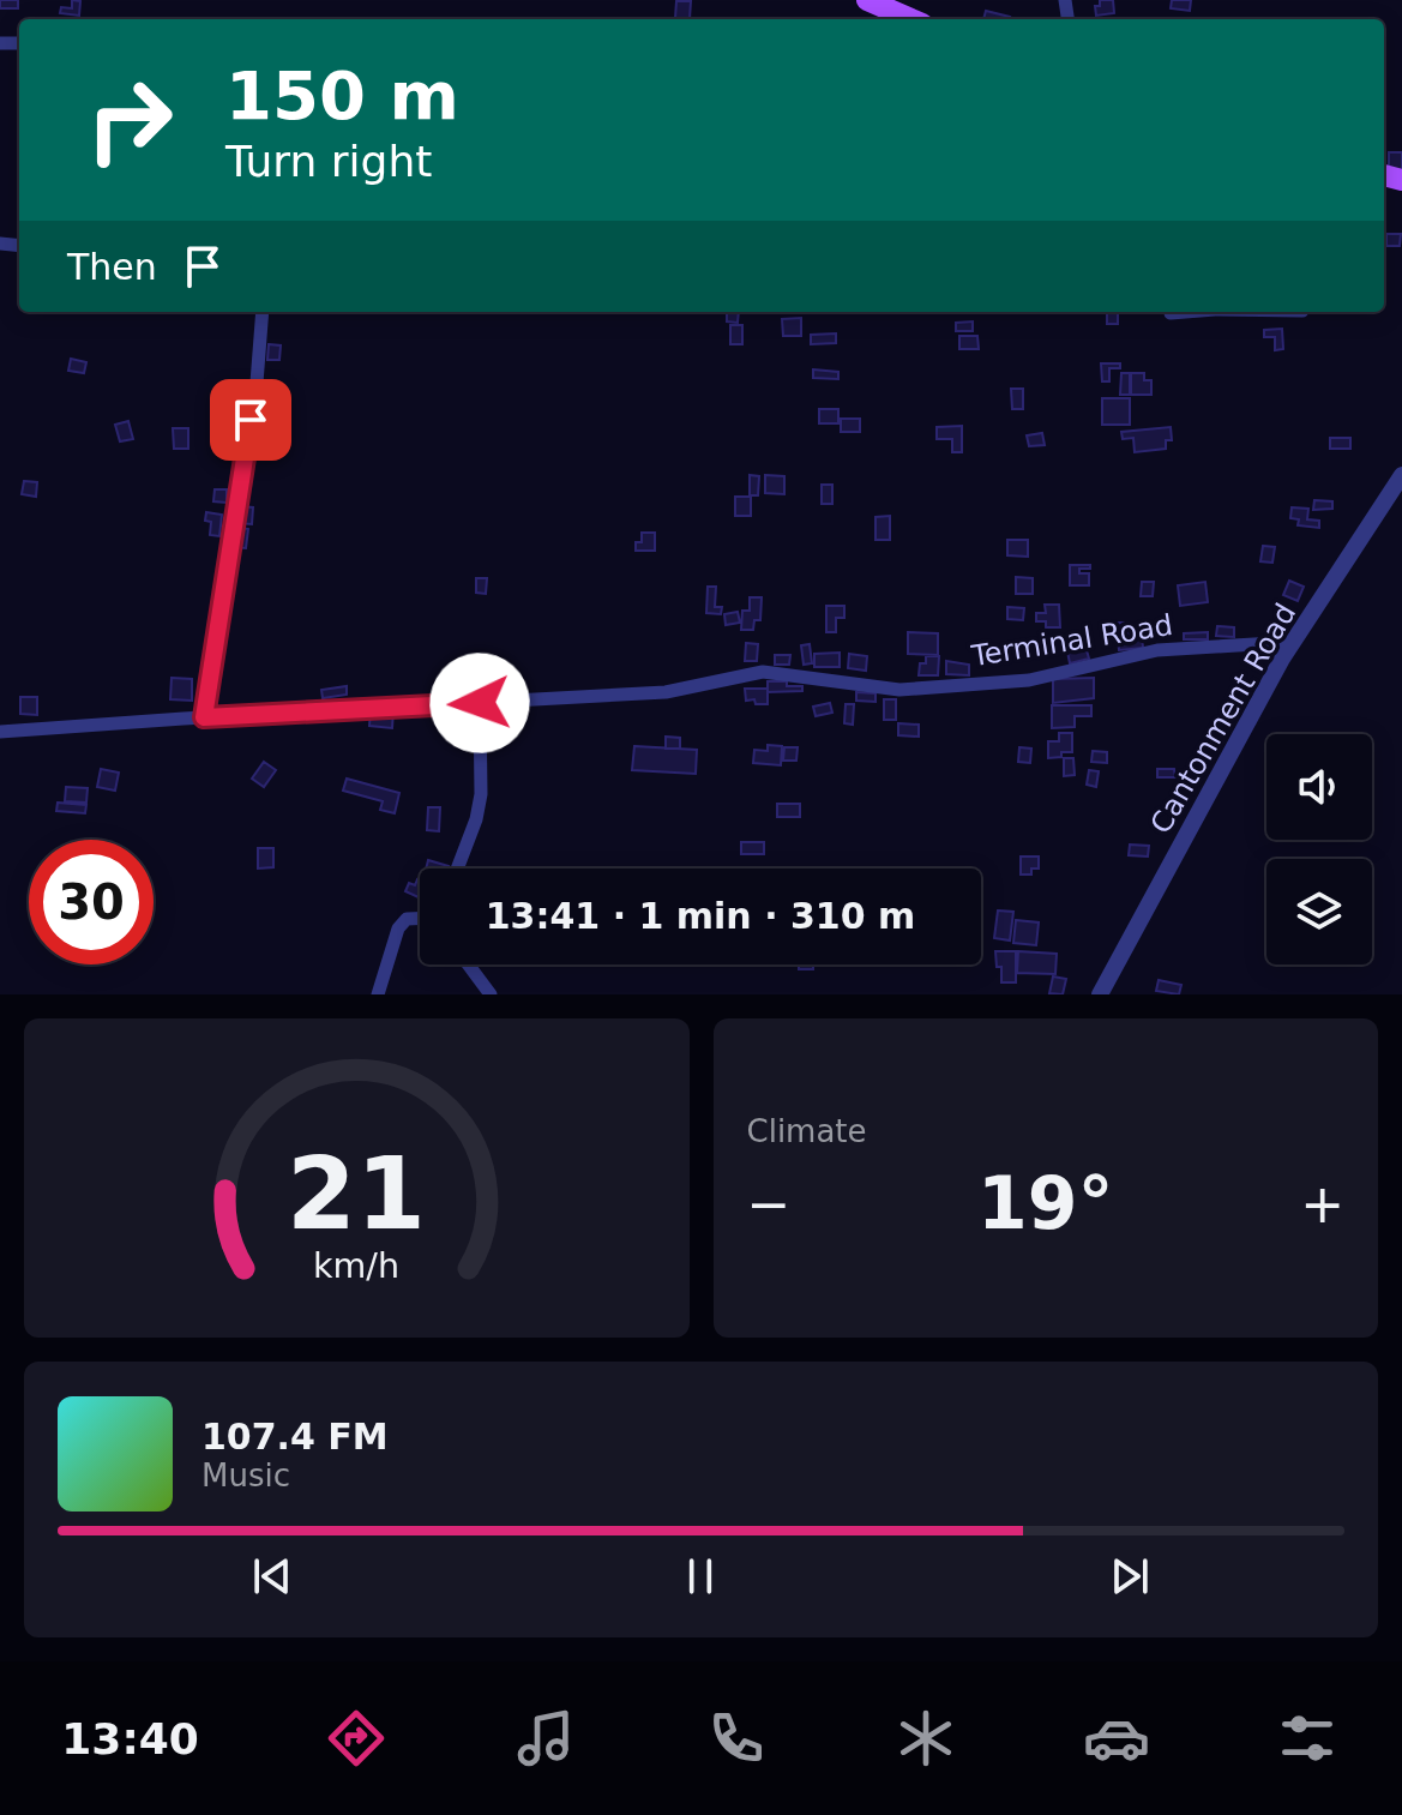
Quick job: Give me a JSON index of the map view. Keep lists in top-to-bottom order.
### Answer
{
  "streets": {
    "street": ["Terminal Road", "Cantonment Road"]
  },
  "crossings": [
    ["Terminal Road", "Cantonment Road"]
  ],
  "page": {
    "turn": ["150 m", "Turn right"],
    "then": "Then",
    "limit": "30",
    "trip": "13:41 · 1 min · 310 m",
    "tile": "Climate",
    "heat": ["−", "19°", "+"],
    "song": ["107.4 FM", "Music"],
    "tabs": "13:40",
    "gauge": ["21", "km/h"]
  }
}
